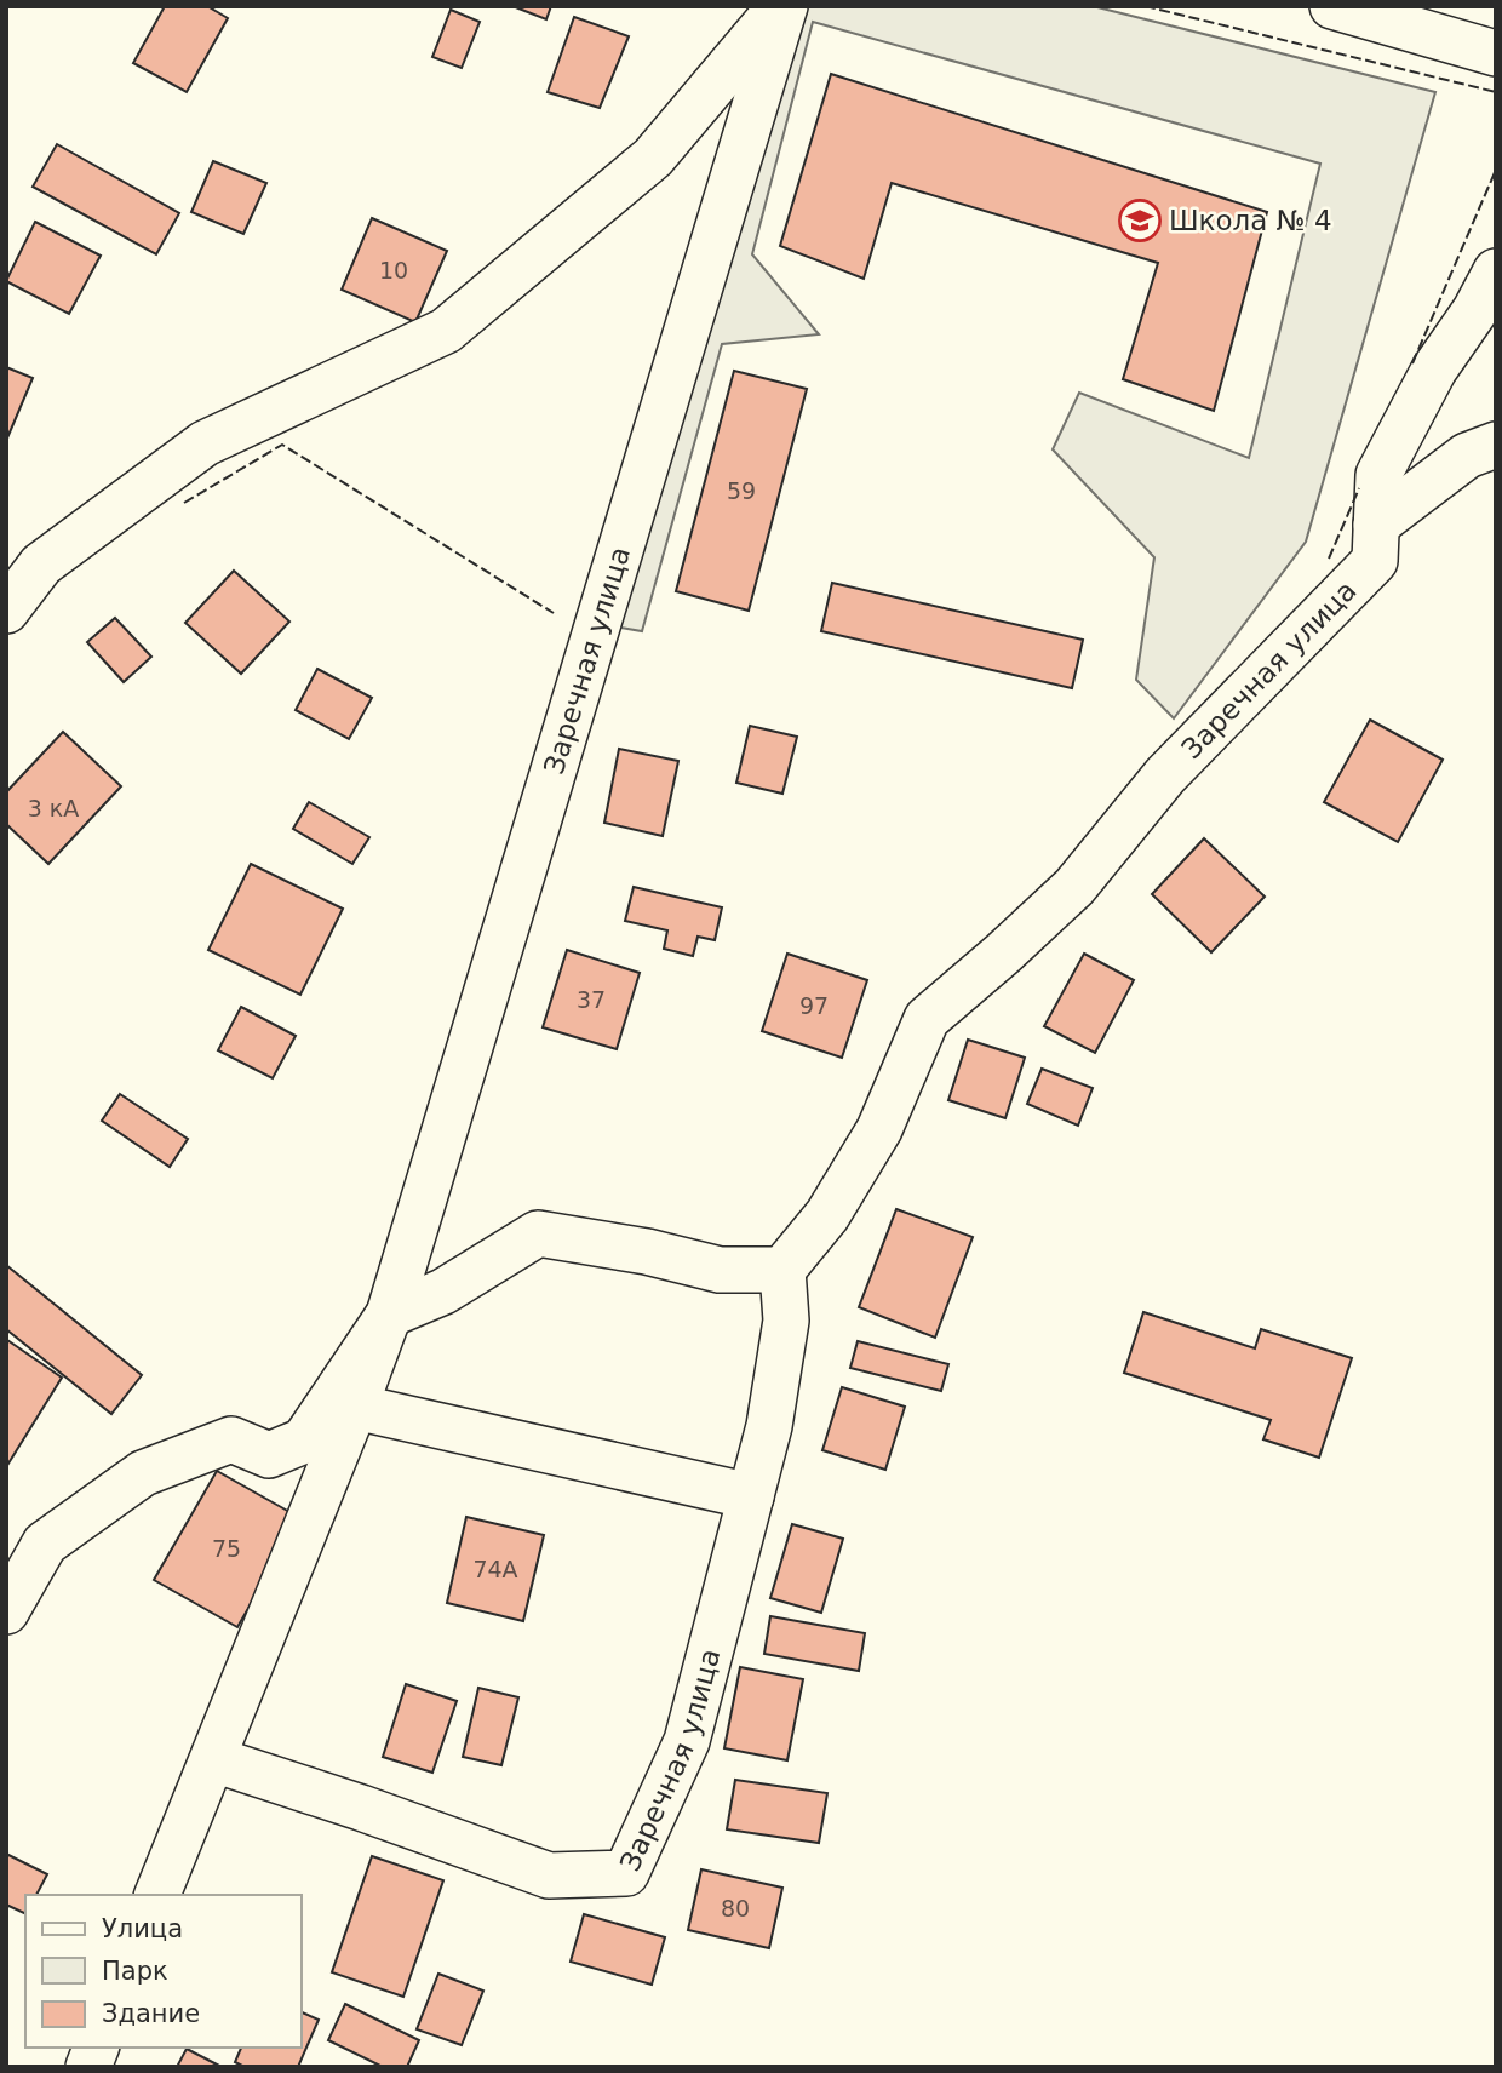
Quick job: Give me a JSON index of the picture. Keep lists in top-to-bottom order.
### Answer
{
  "streets": {
    "street": ["Заречная улица"]
  },
  "places": {
    "school or university": ["Школа № 4"]
  },
  "house_numbers": [
    "10",
    "59",
    "3 кА",
    "37",
    "97",
    "75",
    "74А",
    "80"
  ],
  "legend": ["Улица", "Парк", "Здание"]
}
